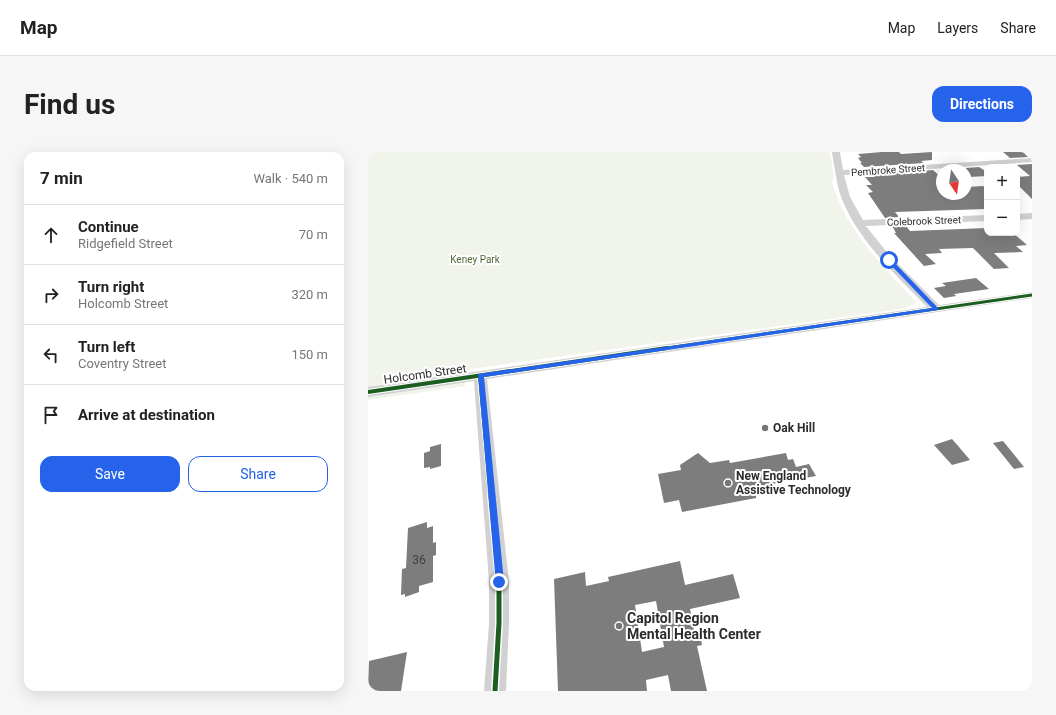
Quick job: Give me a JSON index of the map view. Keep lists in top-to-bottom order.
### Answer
{
  "streets": {
    "street": ["Pembroke Street", "Colebrook Street", "Holcomb Street"]
  },
  "parks": ["Keney Park"],
  "places": ["Oak Hill", "New England Assistive Technology", "Capitol Region Mental Health Center"],
  "house_numbers": ["36"],
  "north": "bottom",
  "page": {
    "header": "Map",
    "nav": ["Map", "Layers", "Share"],
    "buttons": [
      "Directions",
      ["Save", "Share"]
    ],
    "title": "Find us",
    "heading": ["7 min", "Walk · 540 m"],
    "map_buttons": ["+", "−"],
    "list": [
      ["Continue", "Ridgefield Street", "70 m"],
      ["Turn right", "Holcomb Street", "320 m"],
      ["Turn left", "Coventry Street", "150 m"],
      "Arrive at destination"
    ]
  }
}
